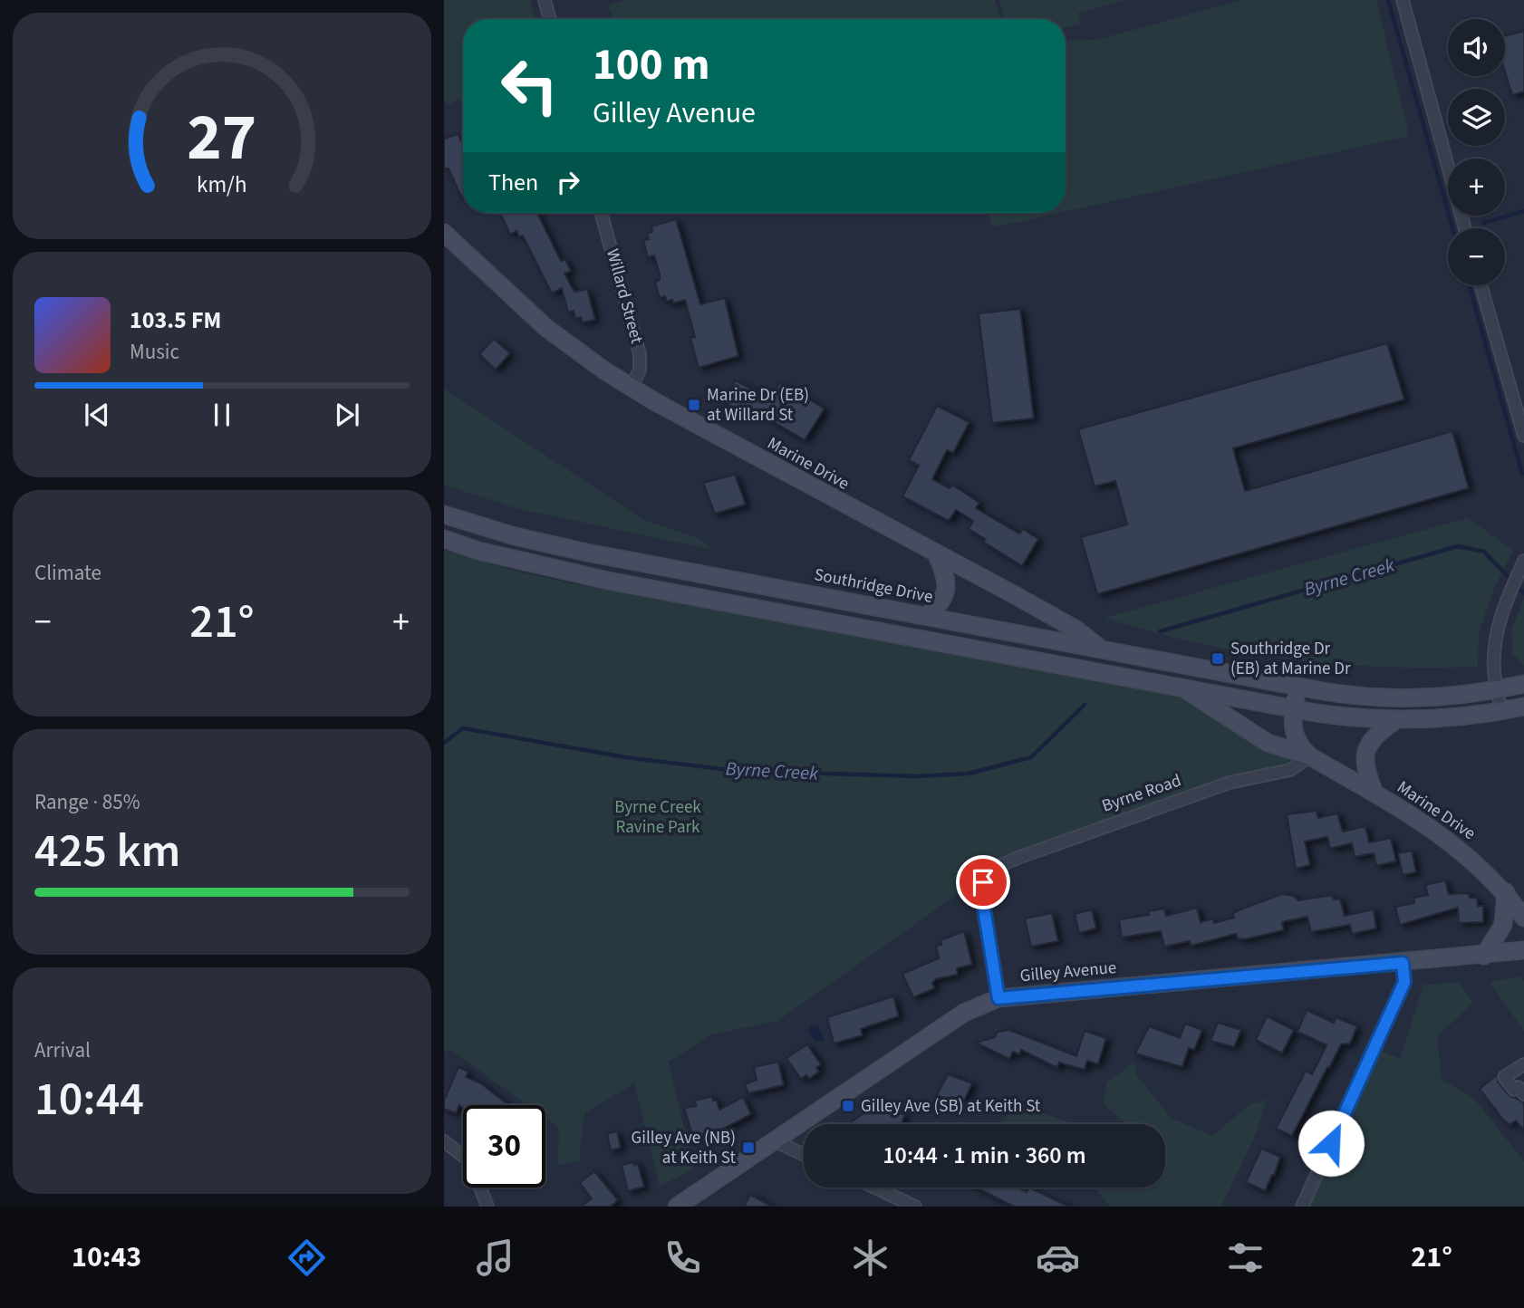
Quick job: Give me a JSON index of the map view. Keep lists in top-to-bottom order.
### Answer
{
  "streets": {
    "main road": ["Marine Drive", "Southridge Drive", "Gilley Avenue"],
    "street": ["Willard Street", "Byrne Road"]
  },
  "crossings": [
    ["Willard Street", "Marine Drive"],
    ["Marine Drive", "Southridge Drive"],
    ["Marine Drive", "Byrne Road"],
    ["Byrne Road", "Gilley Avenue"]
  ],
  "water": ["Byrne Creek"],
  "parks": ["Byrne Creek Ravine Park"],
  "places": {
    "transit": [
      "Marine Dr (EB) at Willard St",
      "Southridge Dr (EB) at Marine Dr",
      "Gilley Ave (SB) at Keith St",
      "Gilley Ave (NB) at Keith St"
    ]
  },
  "page": {
    "map_buttons": ["+", "−"],
    "turn": ["100 m", "Gilley Avenue"],
    "then": "Then",
    "song": ["103.5 FM", "Music"],
    "tile": [
      "Climate",
      ["Range · 85%", "425 km"],
      ["Arrival", "10:44"]
    ],
    "heat": ["−", "21°", "+"],
    "limit": "30",
    "trip": "10:44 · 1 min · 360 m",
    "tabs": ["10:43", "21°"],
    "gauge": ["27", "km/h"]
  }
}
